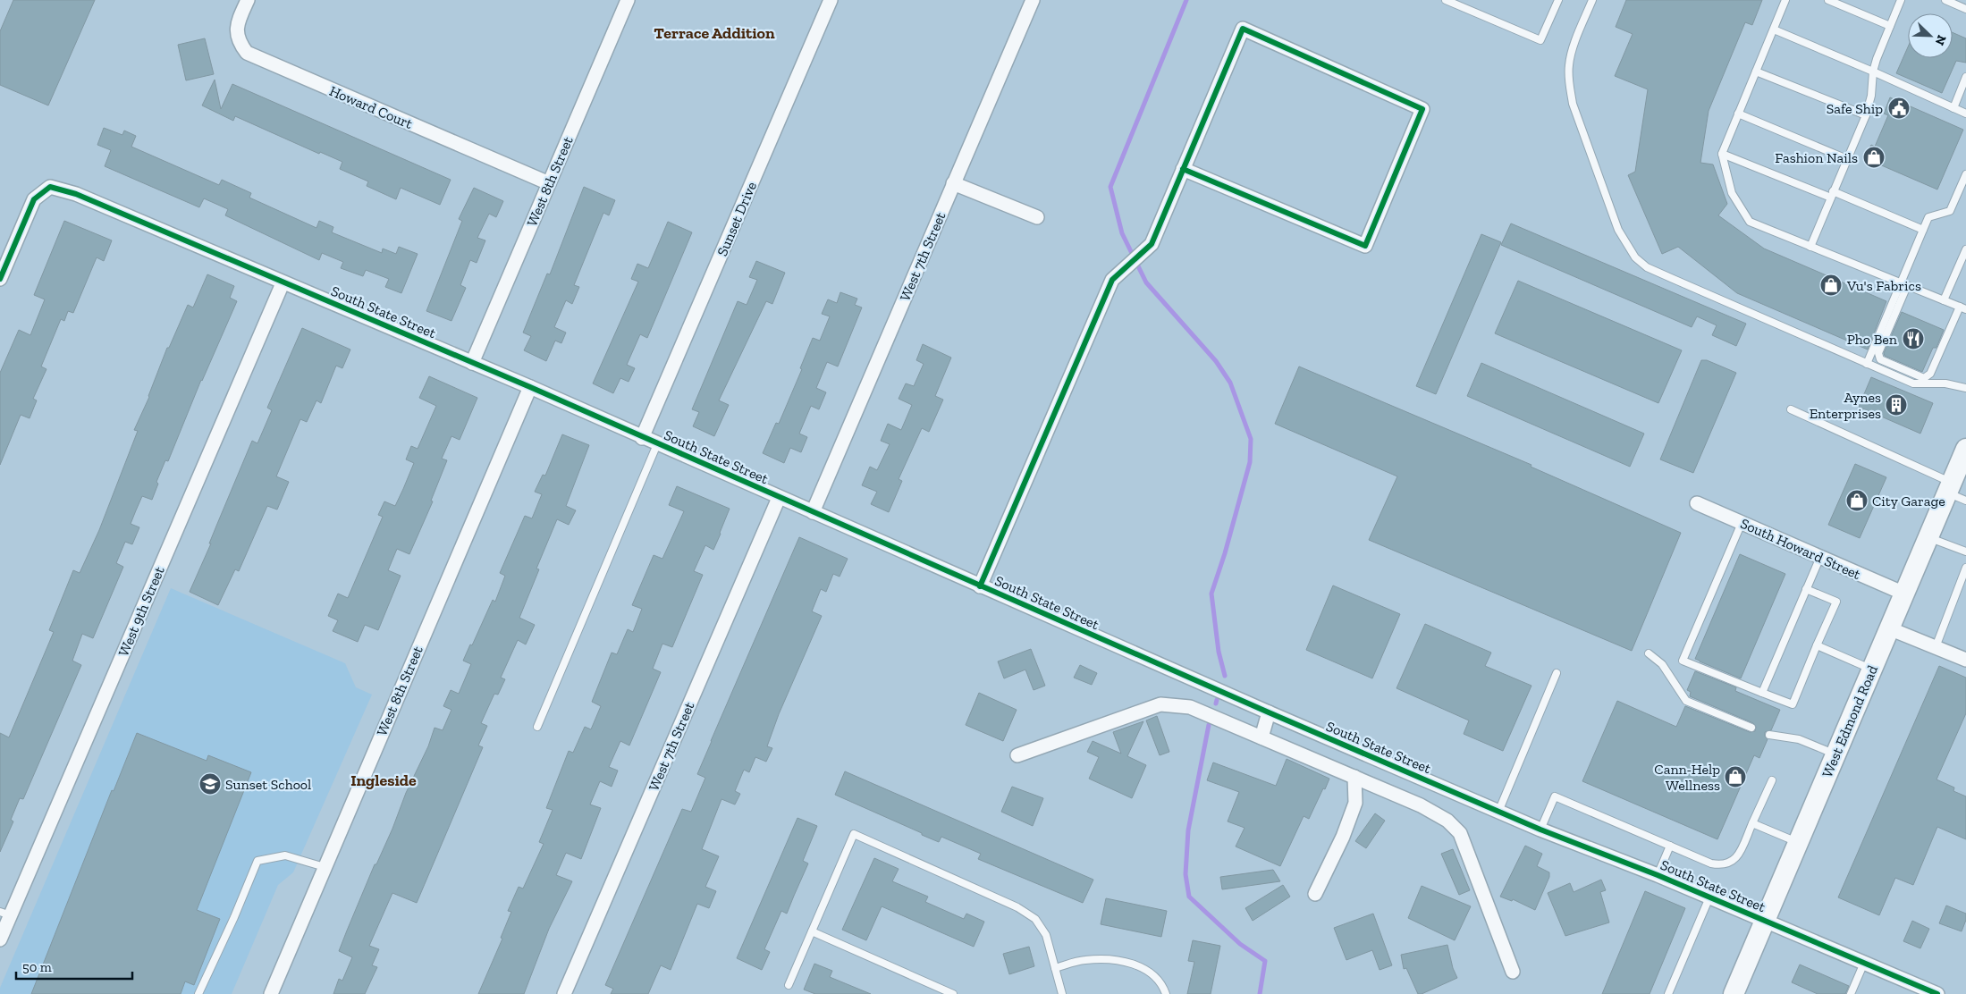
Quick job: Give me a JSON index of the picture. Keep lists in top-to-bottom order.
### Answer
{
  "streets": {
    "main road": ["West Edmond Road"],
    "street": [
      "Howard Court",
      "West 8th Street",
      "Sunset Drive",
      "West 7th Street",
      "South State Street",
      "South Howard Street",
      "West 9th Street"
    ]
  },
  "crossings": [
    ["Howard Court", "West 8th Street"],
    ["West 8th Street", "South State Street"],
    ["Sunset Drive", "South State Street"],
    ["West 7th Street", "South State Street"],
    ["South State Street", "West 9th Street"],
    ["South State Street", "West Edmond Road"],
    ["South Howard Street", "West Edmond Road"]
  ],
  "districts": ["Terrace Addition", "Ingleside"],
  "places": {
    "public building": ["Safe Ship"],
    "shop": [
      "Fashion Nails",
      "Vu's Fabrics",
      "City Garage",
      "Cann-Help Wellness"
    ],
    "restaurant": ["Pho Ben"],
    "building": ["Aynes Enterprises"],
    "school or university": ["Sunset School"]
  },
  "scale_bar": "50 m",
  "north": "bottom right"
}
